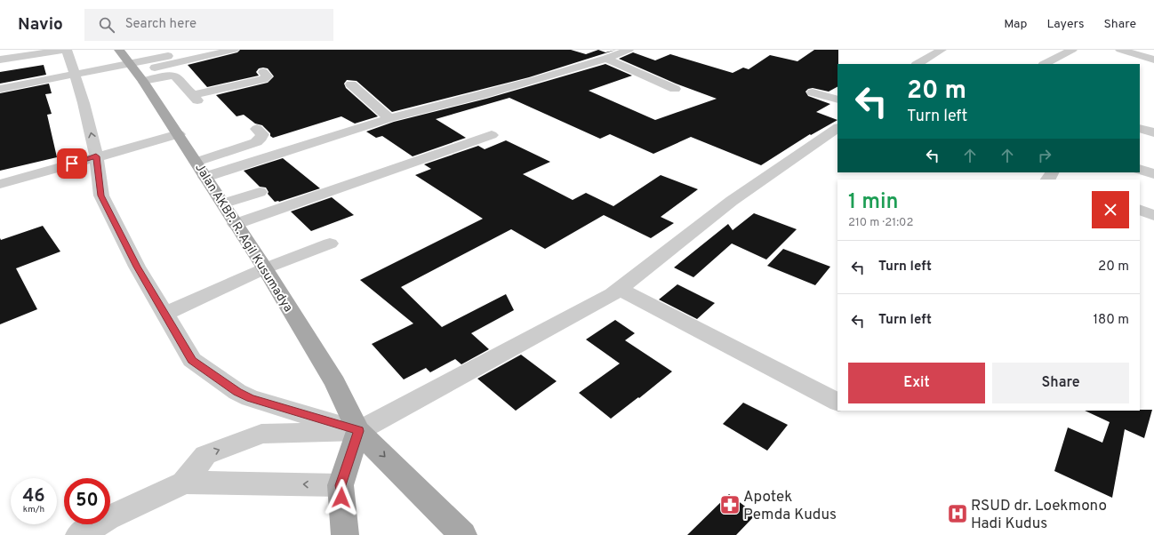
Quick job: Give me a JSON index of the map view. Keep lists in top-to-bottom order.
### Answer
{
  "streets": {
    "main road": ["Jalan AKBP. R. Agil Kusumadya"]
  },
  "places": {
    "pharmacy": ["Apotek Pemda Kudus"],
    "hospital": ["RSUD dr. Loekmono Hadi Kudus"]
  },
  "page": {
    "header": "Navio",
    "search": "Search here",
    "nav": ["Map", "Layers", "Share"],
    "turn": ["20 m", "Turn left"],
    "heading": ["1 min", "210 m · 21:02"],
    "list": [
      {
        "name": "Turn left",
        "value": "20 m"
      },
      {
        "name": "Turn left",
        "value": "180 m"
      }
    ],
    "buttons": ["Exit", "Share"],
    "speed": "46 km/h",
    "limit": "50"
  }
}
